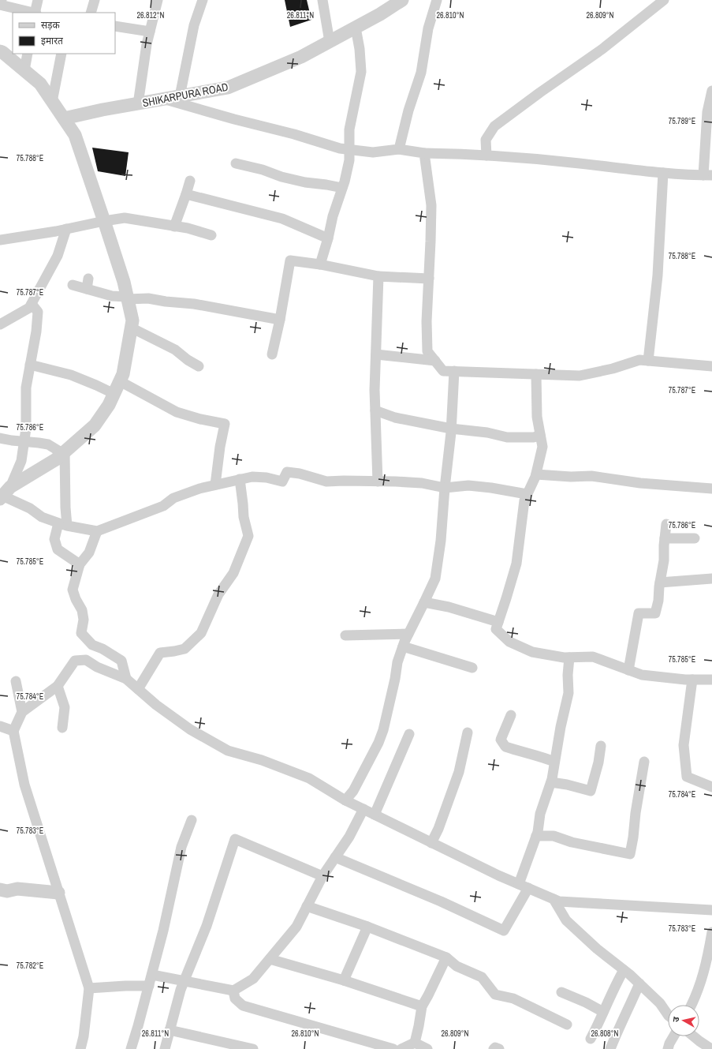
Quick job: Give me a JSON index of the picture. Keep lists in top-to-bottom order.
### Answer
{
  "streets": {
    "street": ["SHIKARPURA ROAD"]
  },
  "legend": ["सड़क", "इमारत"],
  "north": "left",
  "coordinates": [
    "26.812°N",
    "26.811°N",
    "26.810°N",
    "26.809°N",
    "75.789°E",
    "75.788°E",
    "75.787°E",
    "75.786°E",
    "75.785°E",
    "75.784°E",
    "75.783°E",
    "75.782°E",
    "26.808°N"
  ]
}
